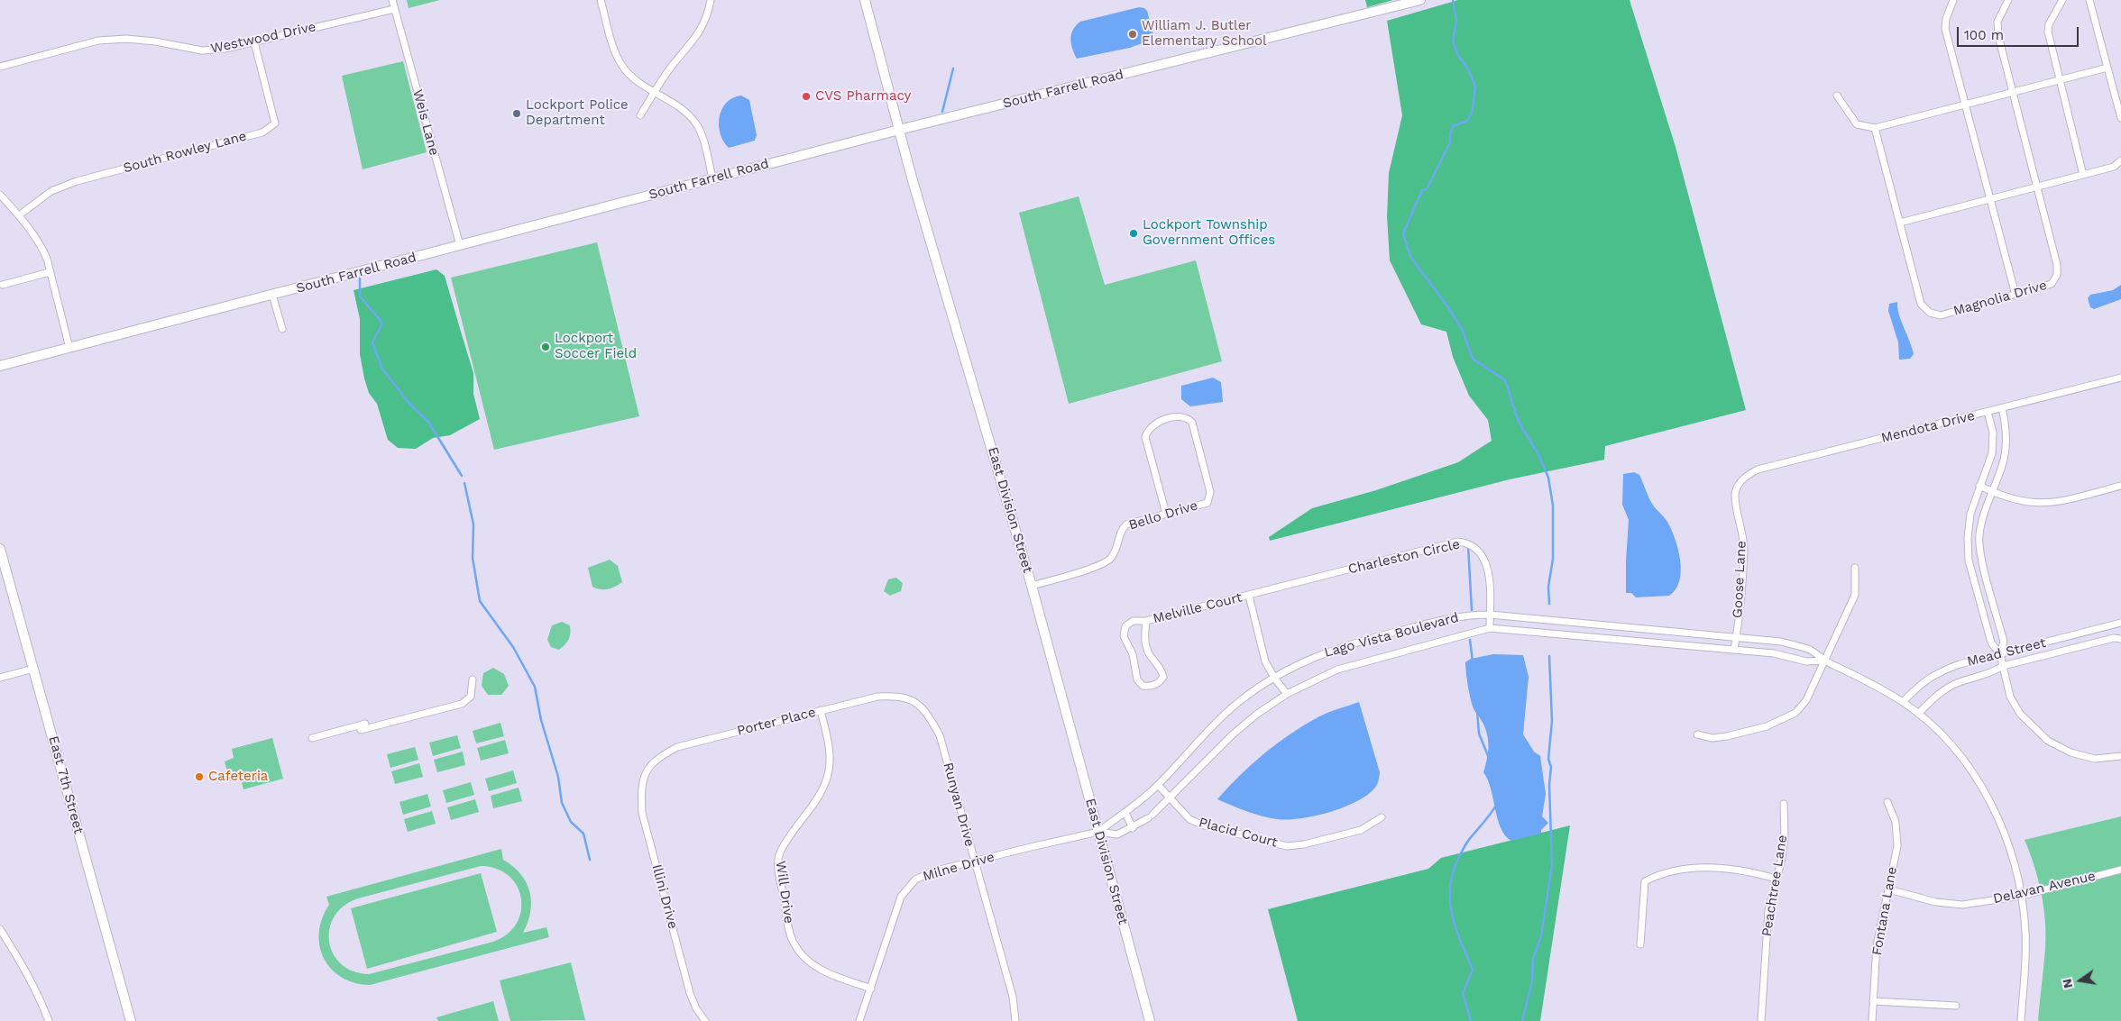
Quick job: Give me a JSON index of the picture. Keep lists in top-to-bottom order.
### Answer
{
  "streets": {
    "street": [
      "Westwood Drive",
      "South Farrell Road",
      "Weis Lane",
      "South Rowley Lane",
      "Magnolia Drive",
      "Mendota Drive",
      "East Division Street",
      "Bello Drive",
      "Charleston Circle",
      "Goose Lane",
      "Melville Court",
      "Lago Vista Boulevard",
      "Mead Street",
      "Porter Place",
      "East 7th Street",
      "Runyan Drive",
      "Placid Court",
      "Milne Drive",
      "Peachtree Lane",
      "Delavan Avenue",
      "Will Drive",
      "Illini Drive",
      "Fontana Lane"
    ]
  },
  "crossings": [
    ["Westwood Drive", "Weis Lane"],
    ["Westwood Drive", "South Rowley Lane"],
    ["South Farrell Road", "Weis Lane"],
    ["South Farrell Road", "East Division Street"],
    ["Mendota Drive", "Goose Lane"],
    ["East Division Street", "Bello Drive"],
    ["East Division Street", "Lago Vista Boulevard"],
    ["East Division Street", "Milne Drive"],
    ["Charleston Circle", "Melville Court"],
    ["Charleston Circle", "Lago Vista Boulevard"],
    ["Goose Lane", "Lago Vista Boulevard"],
    ["Lago Vista Boulevard", "Mead Street"],
    ["Lago Vista Boulevard", "Placid Court"],
    ["Lago Vista Boulevard", "Milne Drive"],
    ["Lago Vista Boulevard", "Delavan Avenue"],
    ["Porter Place", "Runyan Drive"],
    ["Porter Place", "Will Drive"],
    ["Porter Place", "Illini Drive"],
    ["Runyan Drive", "Milne Drive"],
    ["Milne Drive", "Will Drive"],
    ["Delavan Avenue", "Fontana Lane"]
  ],
  "places": [
    "William J. Butler Elementary School",
    "CVS Pharmacy",
    "Lockport Police Department",
    "Lockport Township Government Offices",
    "Lockport Soccer Field",
    "Cafeteria"
  ],
  "scale_bar": "100 m",
  "north": "left"
}
